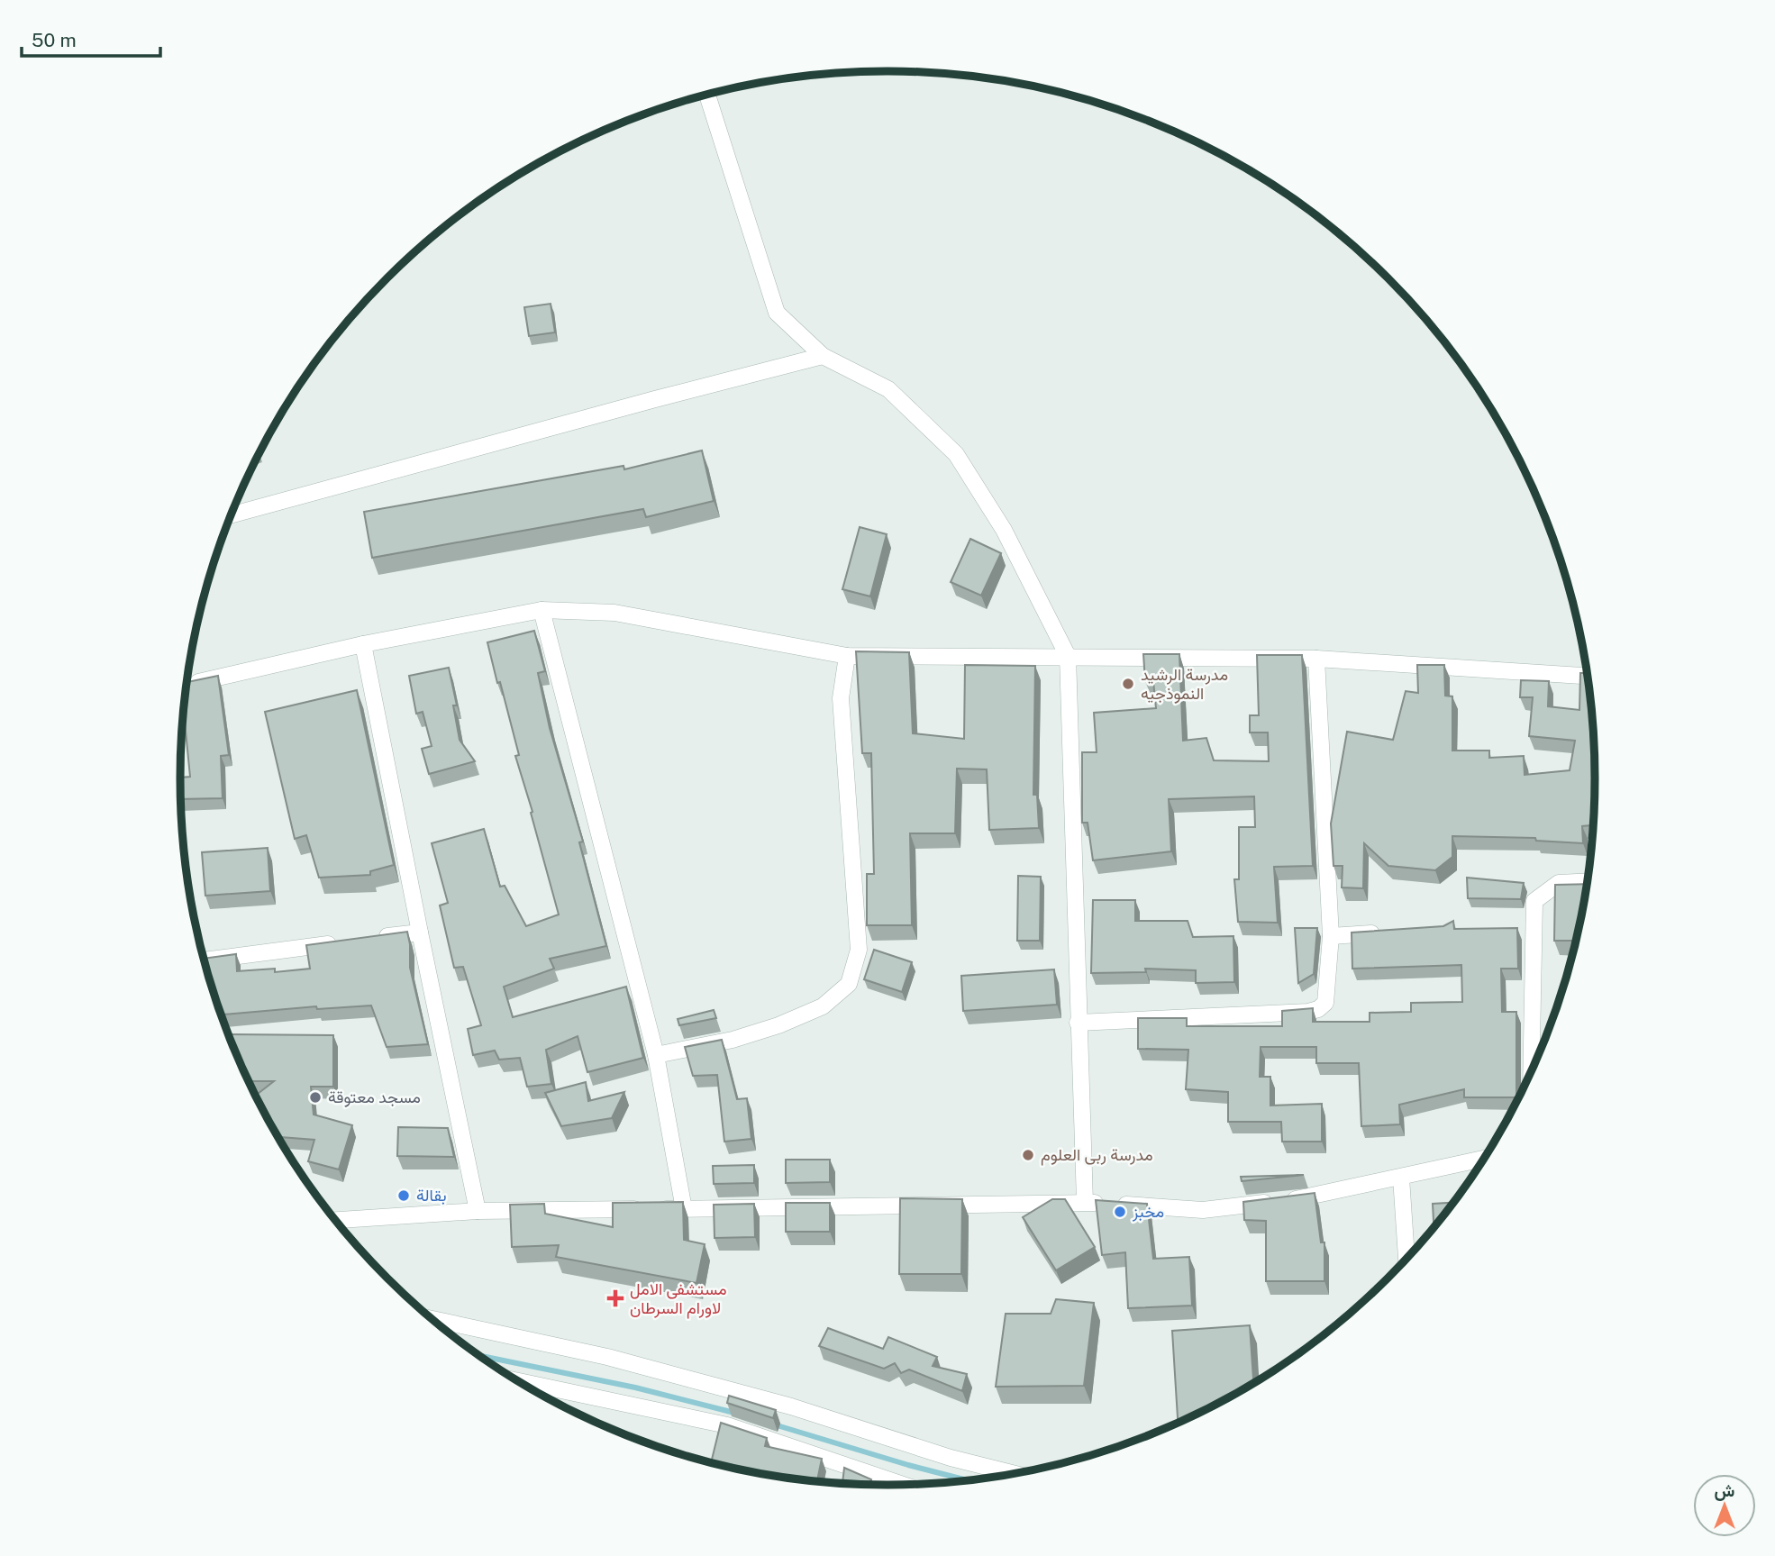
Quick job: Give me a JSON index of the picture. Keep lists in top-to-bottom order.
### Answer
{
  "places": {
    "other": [
      "مدرسة الرشيد النموذجيه",
      "مسجد معتوقة",
      "مدرسة ربى العلوم",
      "بقالة",
      "مخبز"
    ],
    "health": ["مستشفى الامل لاورام السرطان"]
  },
  "scale_bar": "50 m",
  "north": "top"
}
